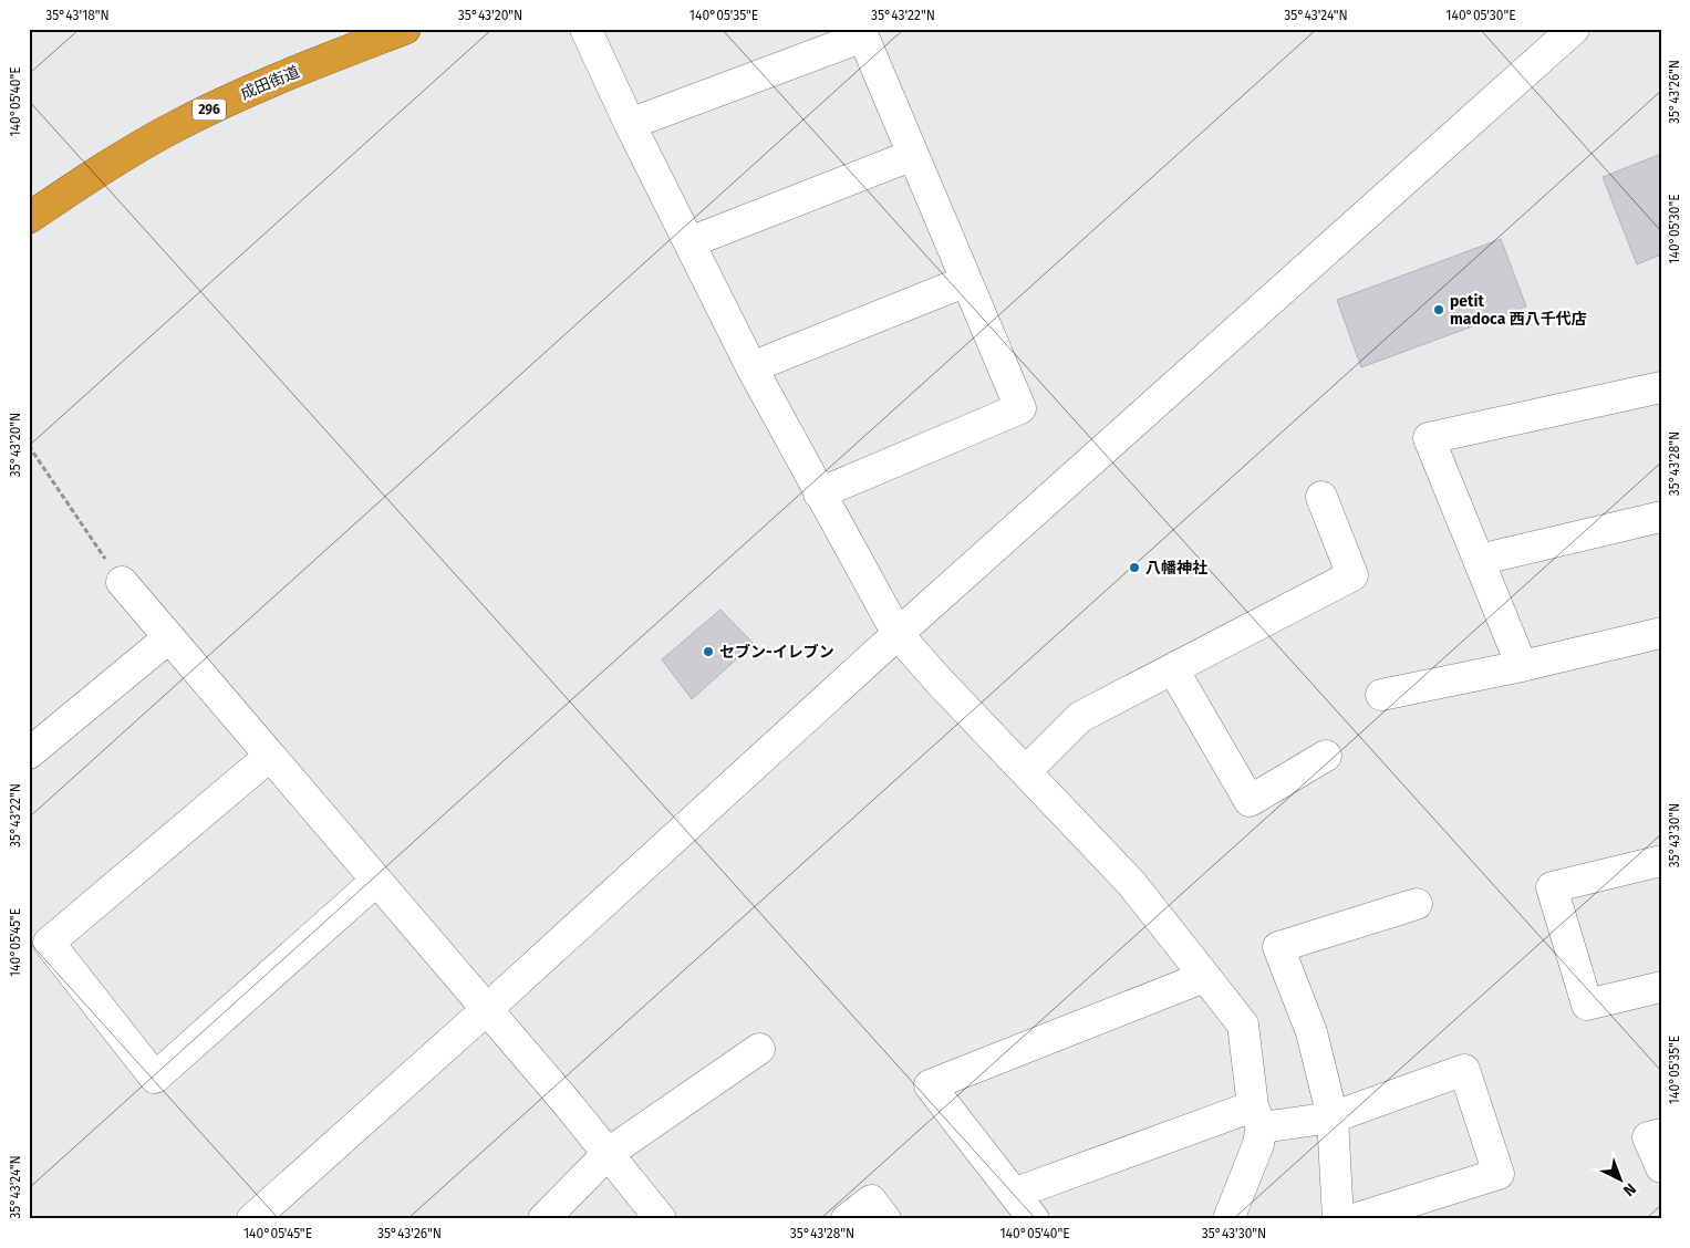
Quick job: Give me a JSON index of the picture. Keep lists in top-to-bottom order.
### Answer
{
  "streets": {
    "highway": ["成田街道", "296"]
  },
  "places": ["petit madoca 西八千代店", "八幡神社", "セブン-イレブン"],
  "north": "bottom right",
  "coordinates": [
    "35°43'18\"N",
    "35°43'20\"N",
    "140°05'35\"E",
    "35°43'22\"N",
    "35°43'24\"N",
    "140°05'30\"E",
    "35°43'26\"N",
    "140°05'40\"E",
    "35°43'28\"N",
    "35°43'30\"N",
    "140°05'45\"E"
  ]
}
